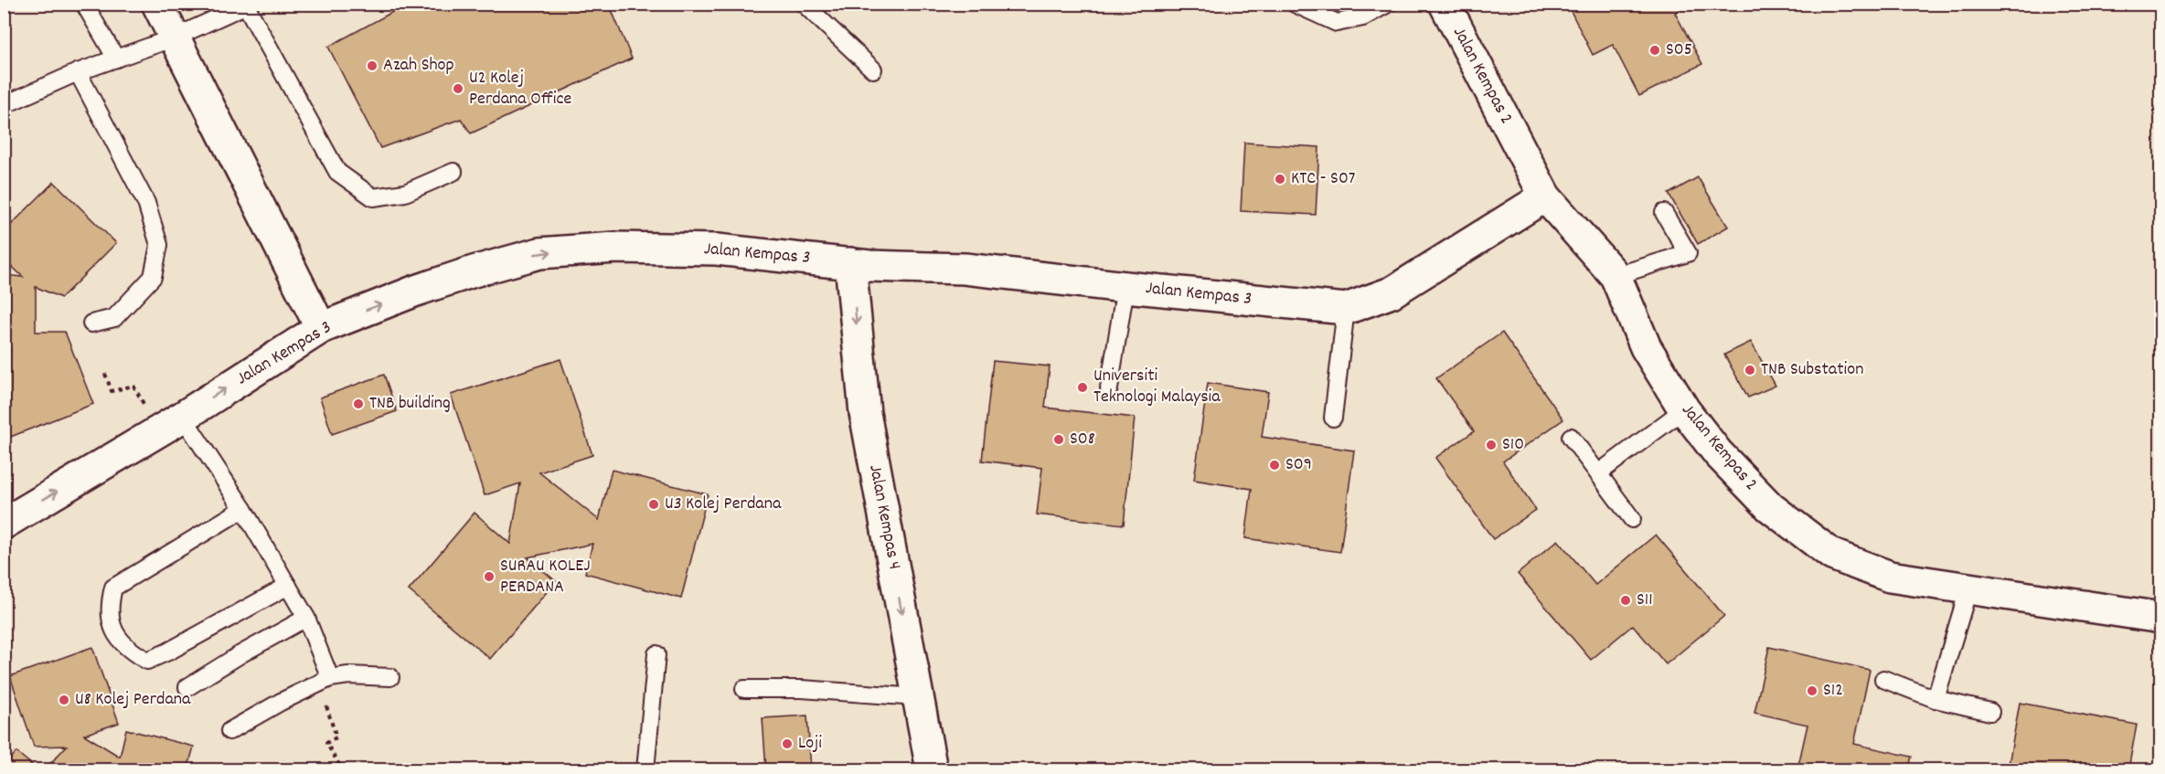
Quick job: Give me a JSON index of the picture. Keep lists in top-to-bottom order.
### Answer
{
  "streets": {
    "street": ["Jalan Kempas 2", "Jalan Kempas 3", "Jalan Kempas 4"]
  },
  "crossings": [
    ["Jalan Kempas 2", "Jalan Kempas 3"],
    ["Jalan Kempas 3", "Jalan Kempas 4"]
  ],
  "one_way": ["Jalan Kempas 3", "Jalan Kempas 4"],
  "places": [
    "S05",
    "Azah Shop",
    "U2 Kolej Perdana Office",
    "KTC - S07",
    "TNB Substation",
    "Universiti Teknologi Malaysia",
    "TNB building",
    "S08",
    "S10",
    "S09",
    "U3 Kolej Perdana",
    "SURAU KOLEJ PERDANA",
    "S11",
    "S12",
    "U8 Kolej Perdana",
    "Loji"
  ]
}
